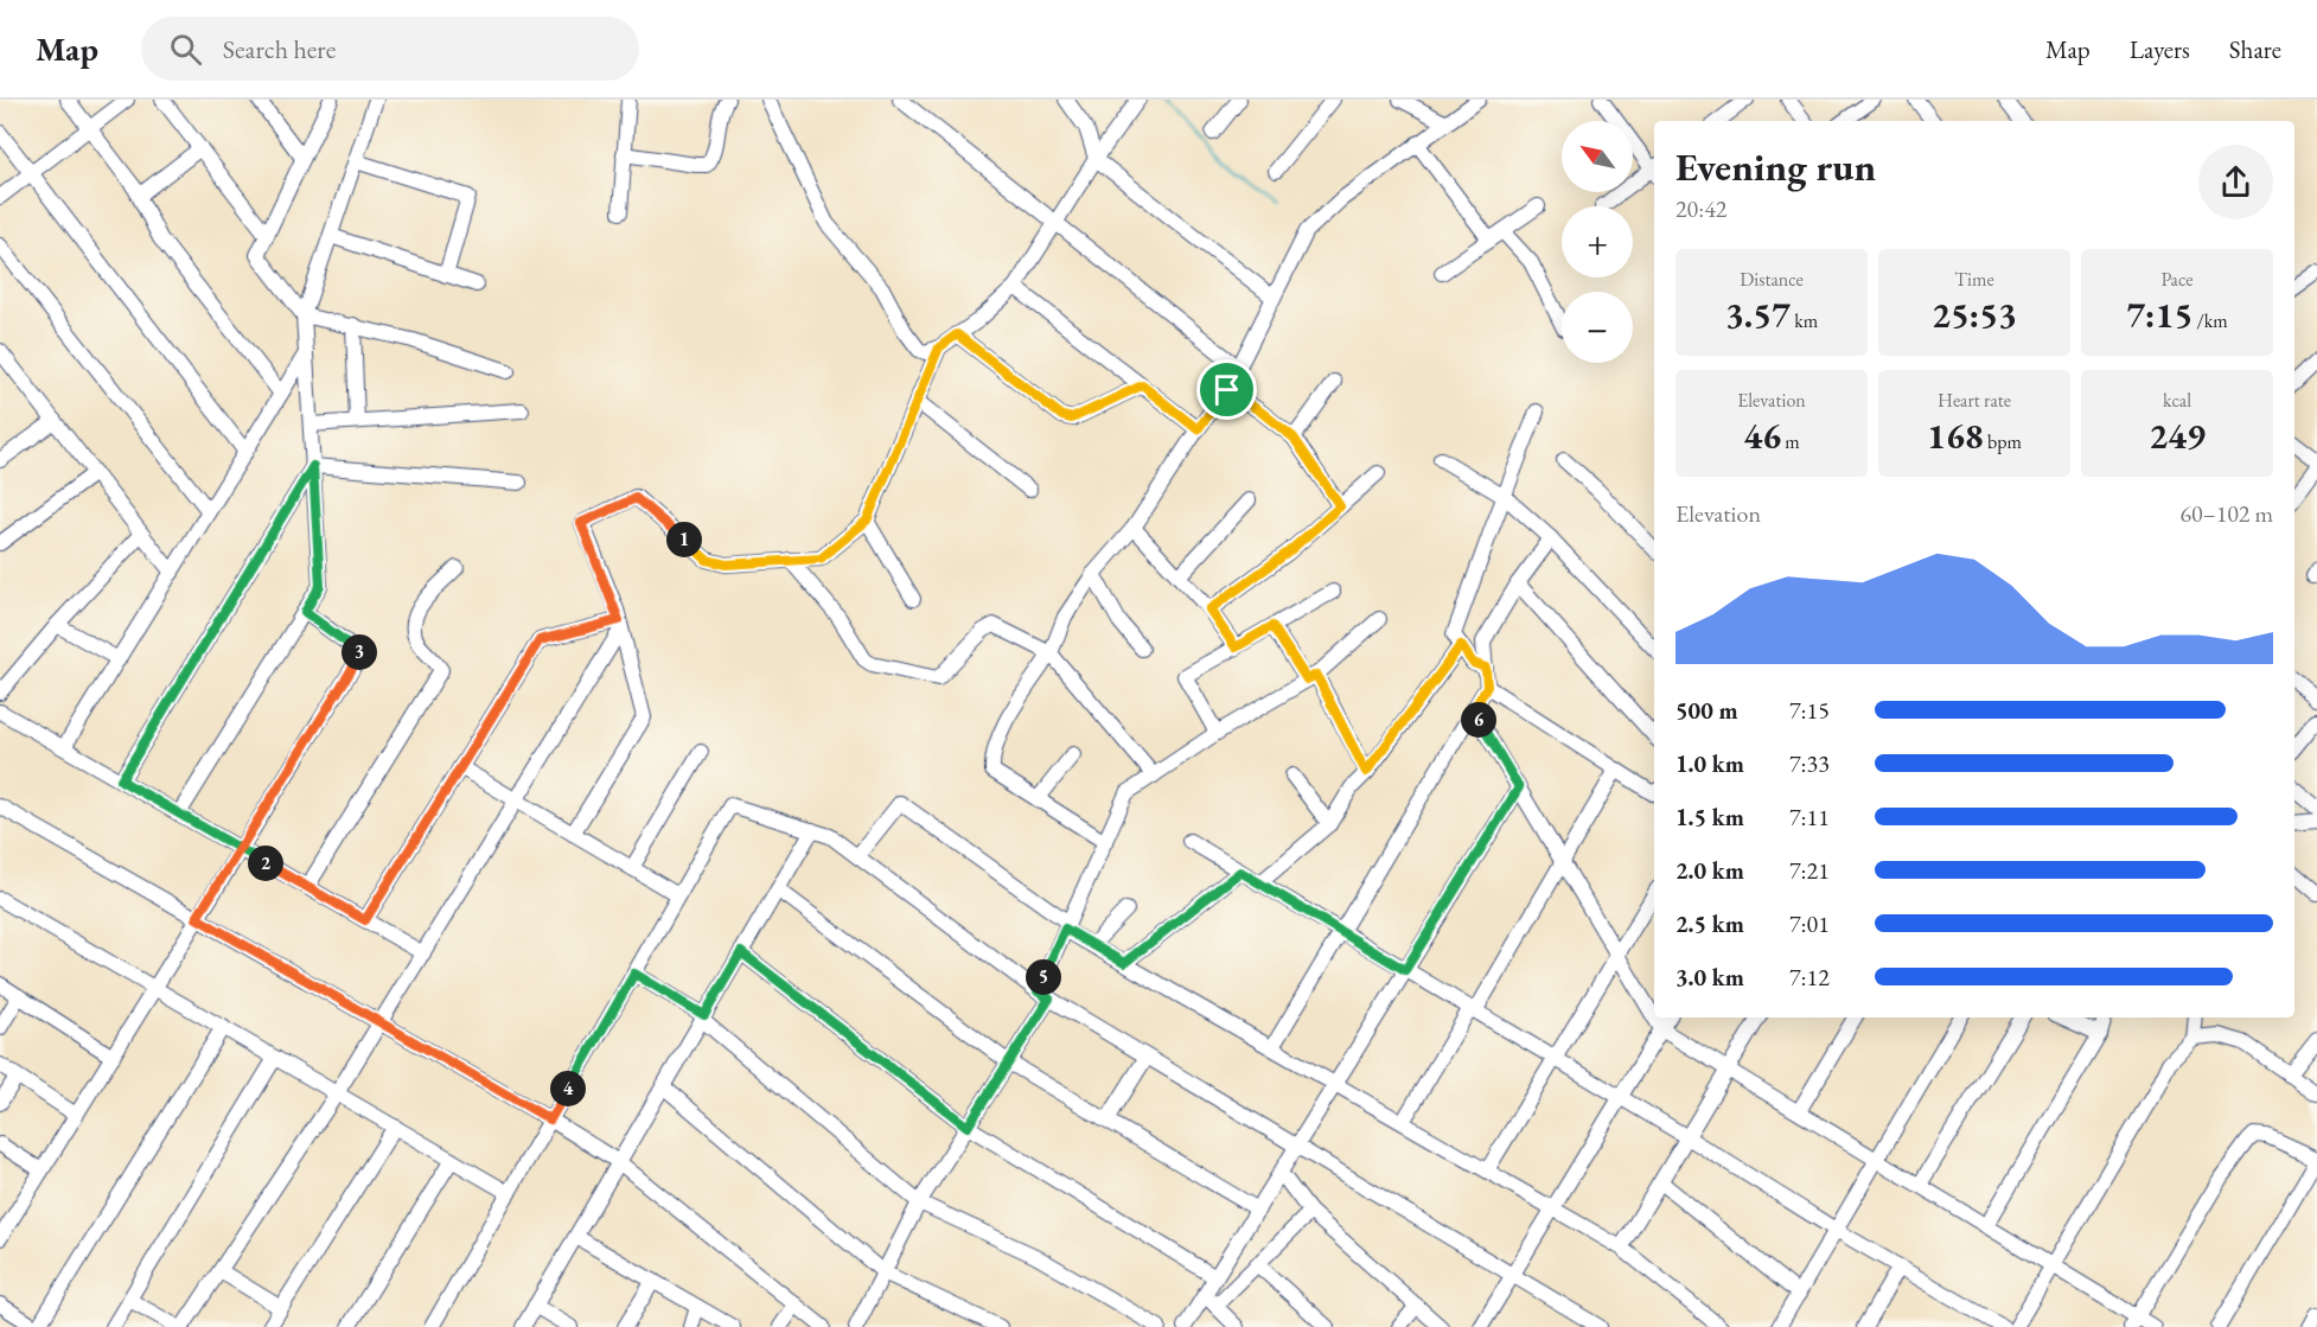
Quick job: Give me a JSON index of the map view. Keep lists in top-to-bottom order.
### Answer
{
  "north": "top left",
  "page": {
    "header": "Map",
    "search": "Search here",
    "nav": ["Map", "Layers", "Share"],
    "map_buttons": ["+", "−"],
    "heading": ["Evening run", "20:42"],
    "stats": [
      ["Distance", "3.57 km"],
      ["Time", "25:53"],
      ["Pace", "7:15 /km"],
      ["Elevation", "46 m"],
      ["Heart rate", "168 bpm"],
      ["kcal", "249"]
    ],
    "chart": ["Elevation", "60–102 m"],
    "pins": [
      "1",
      "3",
      "6",
      "2",
      "5",
      "4"
    ],
    "list": [
      {
        "name": "500 m",
        "note": "7:15"
      },
      {
        "name": "1.0 km",
        "note": "7:33"
      },
      {
        "name": "1.5 km",
        "note": "7:11"
      },
      {
        "name": "2.0 km",
        "note": "7:21"
      },
      {
        "name": "2.5 km",
        "note": "7:01"
      },
      {
        "name": "3.0 km",
        "note": "7:12"
      }
    ]
  }
}
